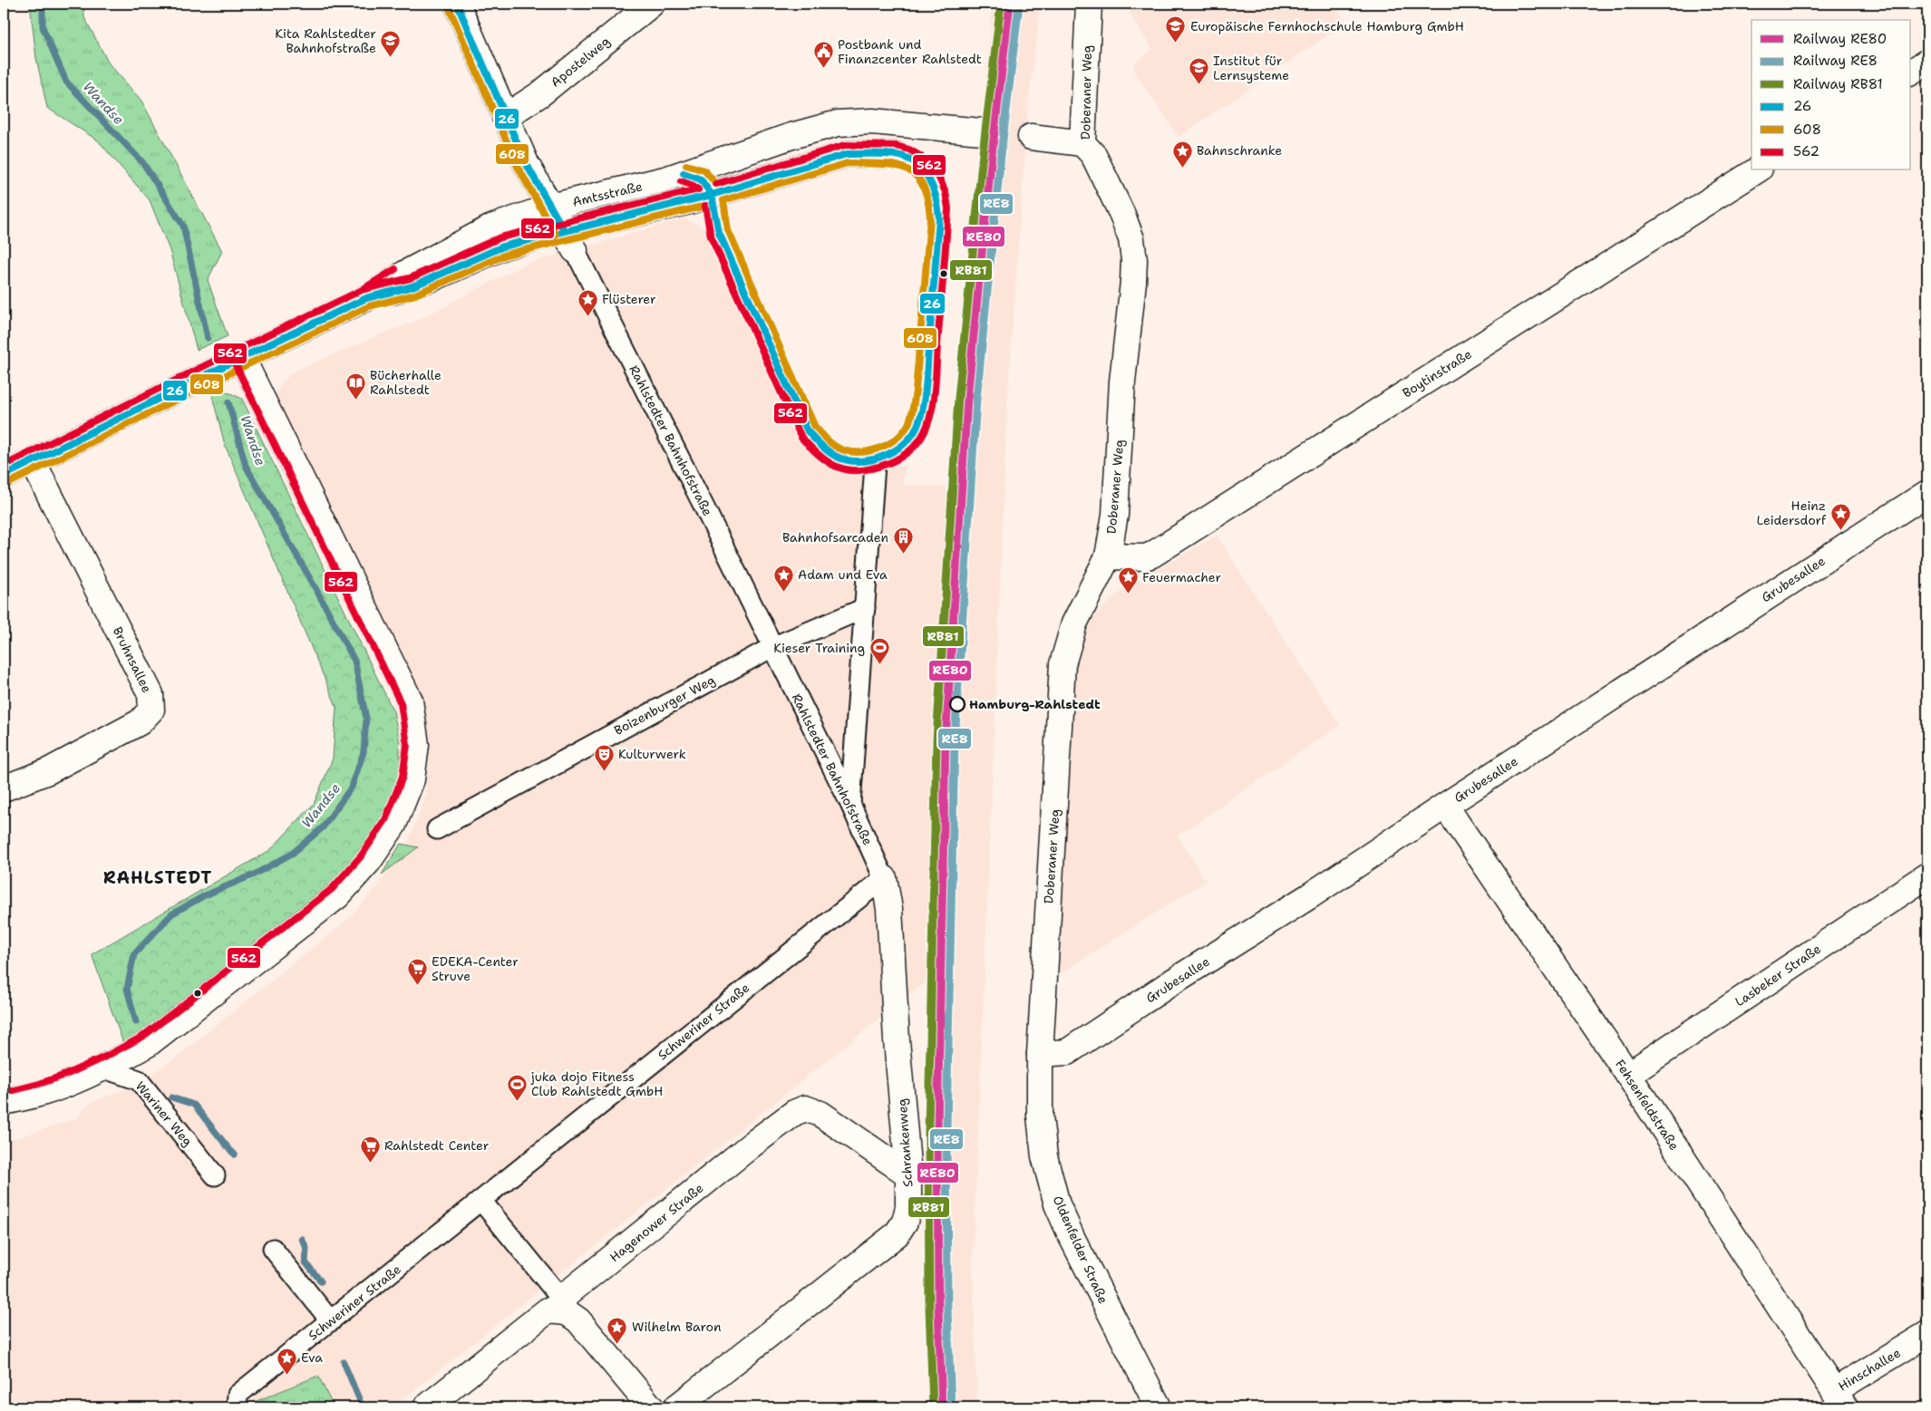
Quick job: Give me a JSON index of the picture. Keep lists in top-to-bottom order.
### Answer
{
  "streets": {
    "street": [
      "Apostelweg",
      "Doberaner Weg",
      "Amtsstraße",
      "Boytinstraße",
      "Rahlstedter Bahnhofstraße",
      "Grubesallee",
      "Bruhnsallee",
      "Boizenburger Weg",
      "Lasbeker Straße",
      "Schweriner Straße",
      "Fehsenfeldstraße",
      "Wariner Weg",
      "Schrankenweg",
      "Hagenower Straße",
      "Oldenfelder Straße",
      "Hinschallee"
    ]
  },
  "crossings": [
    ["Apostelweg", "Rahlstedter Bahnhofstraße"],
    ["Doberaner Weg", "Boytinstraße"],
    ["Doberaner Weg", "Grubesallee"],
    ["Doberaner Weg", "Oldenfelder Straße"],
    ["Amtsstraße", "Rahlstedter Bahnhofstraße"],
    ["Amtsstraße", "Bruhnsallee"],
    ["Rahlstedter Bahnhofstraße", "Boizenburger Weg"],
    ["Rahlstedter Bahnhofstraße", "Schweriner Straße"],
    ["Rahlstedter Bahnhofstraße", "Schrankenweg"],
    ["Grubesallee", "Fehsenfeldstraße"],
    ["Grubesallee", "Oldenfelder Straße"],
    ["Lasbeker Straße", "Fehsenfeldstraße"],
    ["Schweriner Straße", "Schrankenweg"],
    ["Fehsenfeldstraße", "Hinschallee"],
    ["Schrankenweg", "Hagenower Straße"]
  ],
  "districts": ["RAHLSTEDT"],
  "water": ["Wandse"],
  "places": {
    "school or university": ["Europäische Fernhochschule Hamburg GmbH", "Kita Rahlstedter Bahnhofstraße", "Institut für Lernsysteme"],
    "public building": ["Postbank und Finanzcenter Rahlstedt"],
    "place": [
      "Bahnschranke",
      "Flüsterer",
      "Heinz Leidersdorf",
      "Adam und Eva",
      "Feuermacher",
      "Wilhelm Baron",
      "Eva"
    ],
    "library": ["Bücherhalle Rahlstedt"],
    "building": ["Bahnhofsarcaden"],
    "sports": ["Kieser Training", "juka dojo Fitness Club Rahlstedt GmbH"],
    "other": ["Hamburg-Rahlstedt"],
    "theatre": ["Kulturwerk"],
    "supermarket": ["EDEKA-Center Struve", "Rahlstedt Center"]
  },
  "lines": [
    "rail line RE80",
    "rail line RB81",
    "transit line 26",
    "rail line RE8",
    "transit line 608",
    "transit line 562"
  ],
  "legend": [
    "Railway RE80",
    "Railway RE8",
    "Railway RB81",
    "26",
    "608",
    "562"
  ]
}
